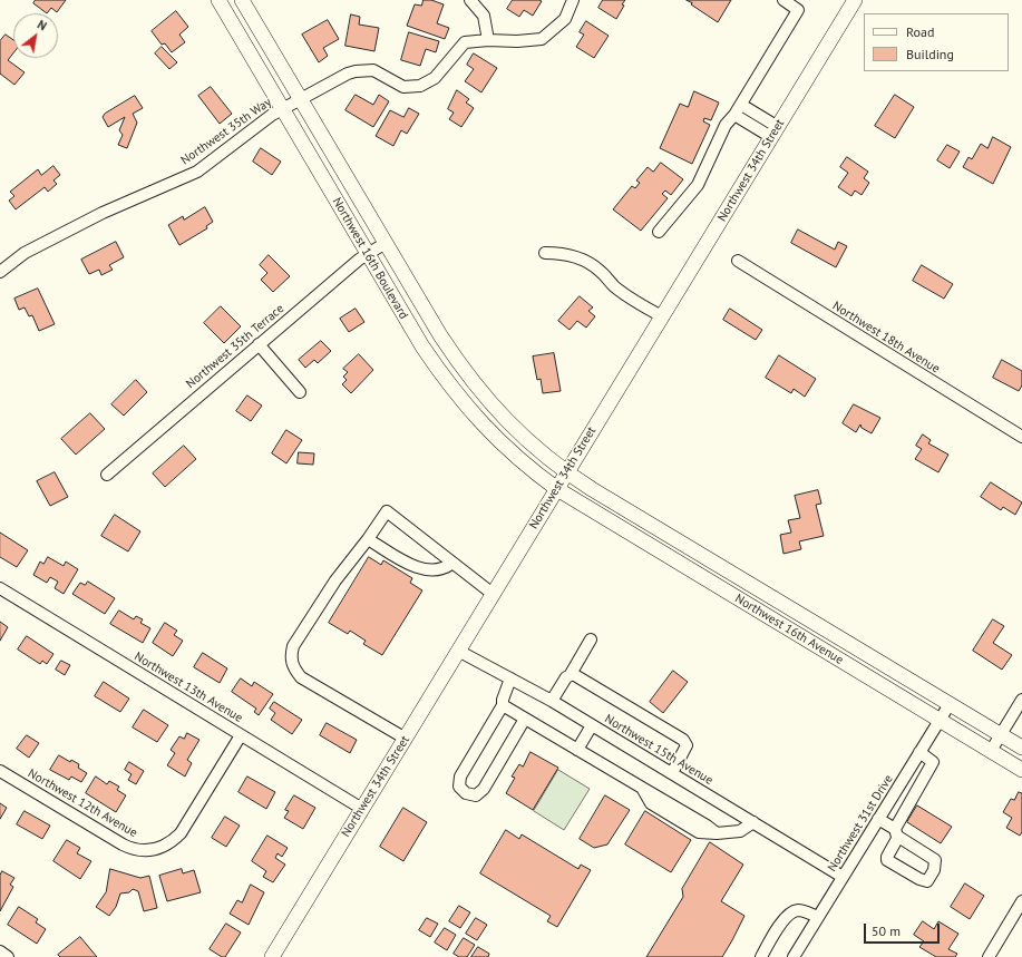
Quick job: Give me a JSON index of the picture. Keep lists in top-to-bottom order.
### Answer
{
  "streets": {
    "main road": ["Northwest 34th Street", "Northwest 16th Boulevard", "Northwest 16th Avenue"],
    "street": [
      "Northwest 35th Way",
      "Northwest 18th Avenue",
      "Northwest 35th Terrace",
      "Northwest 13th Avenue",
      "Northwest 15th Avenue",
      "Northwest 12th Avenue",
      "Northwest 31st Drive"
    ]
  },
  "crossings": [
    ["Northwest 35th Way", "Northwest 16th Boulevard"],
    ["Northwest 34th Street", "Northwest 16th Boulevard"],
    ["Northwest 34th Street", "Northwest 16th Avenue"],
    ["Northwest 34th Street", "Northwest 13th Avenue"],
    ["Northwest 34th Street", "Northwest 15th Avenue"],
    ["Northwest 16th Boulevard", "Northwest 35th Terrace"],
    ["Northwest 16th Boulevard", "Northwest 16th Avenue"],
    ["Northwest 16th Avenue", "Northwest 31st Drive"],
    ["Northwest 13th Avenue", "Northwest 12th Avenue"],
    ["Northwest 15th Avenue", "Northwest 31st Drive"]
  ],
  "legend": ["Road", "Building"],
  "scale_bar": "50 m",
  "north": "top right"
}
